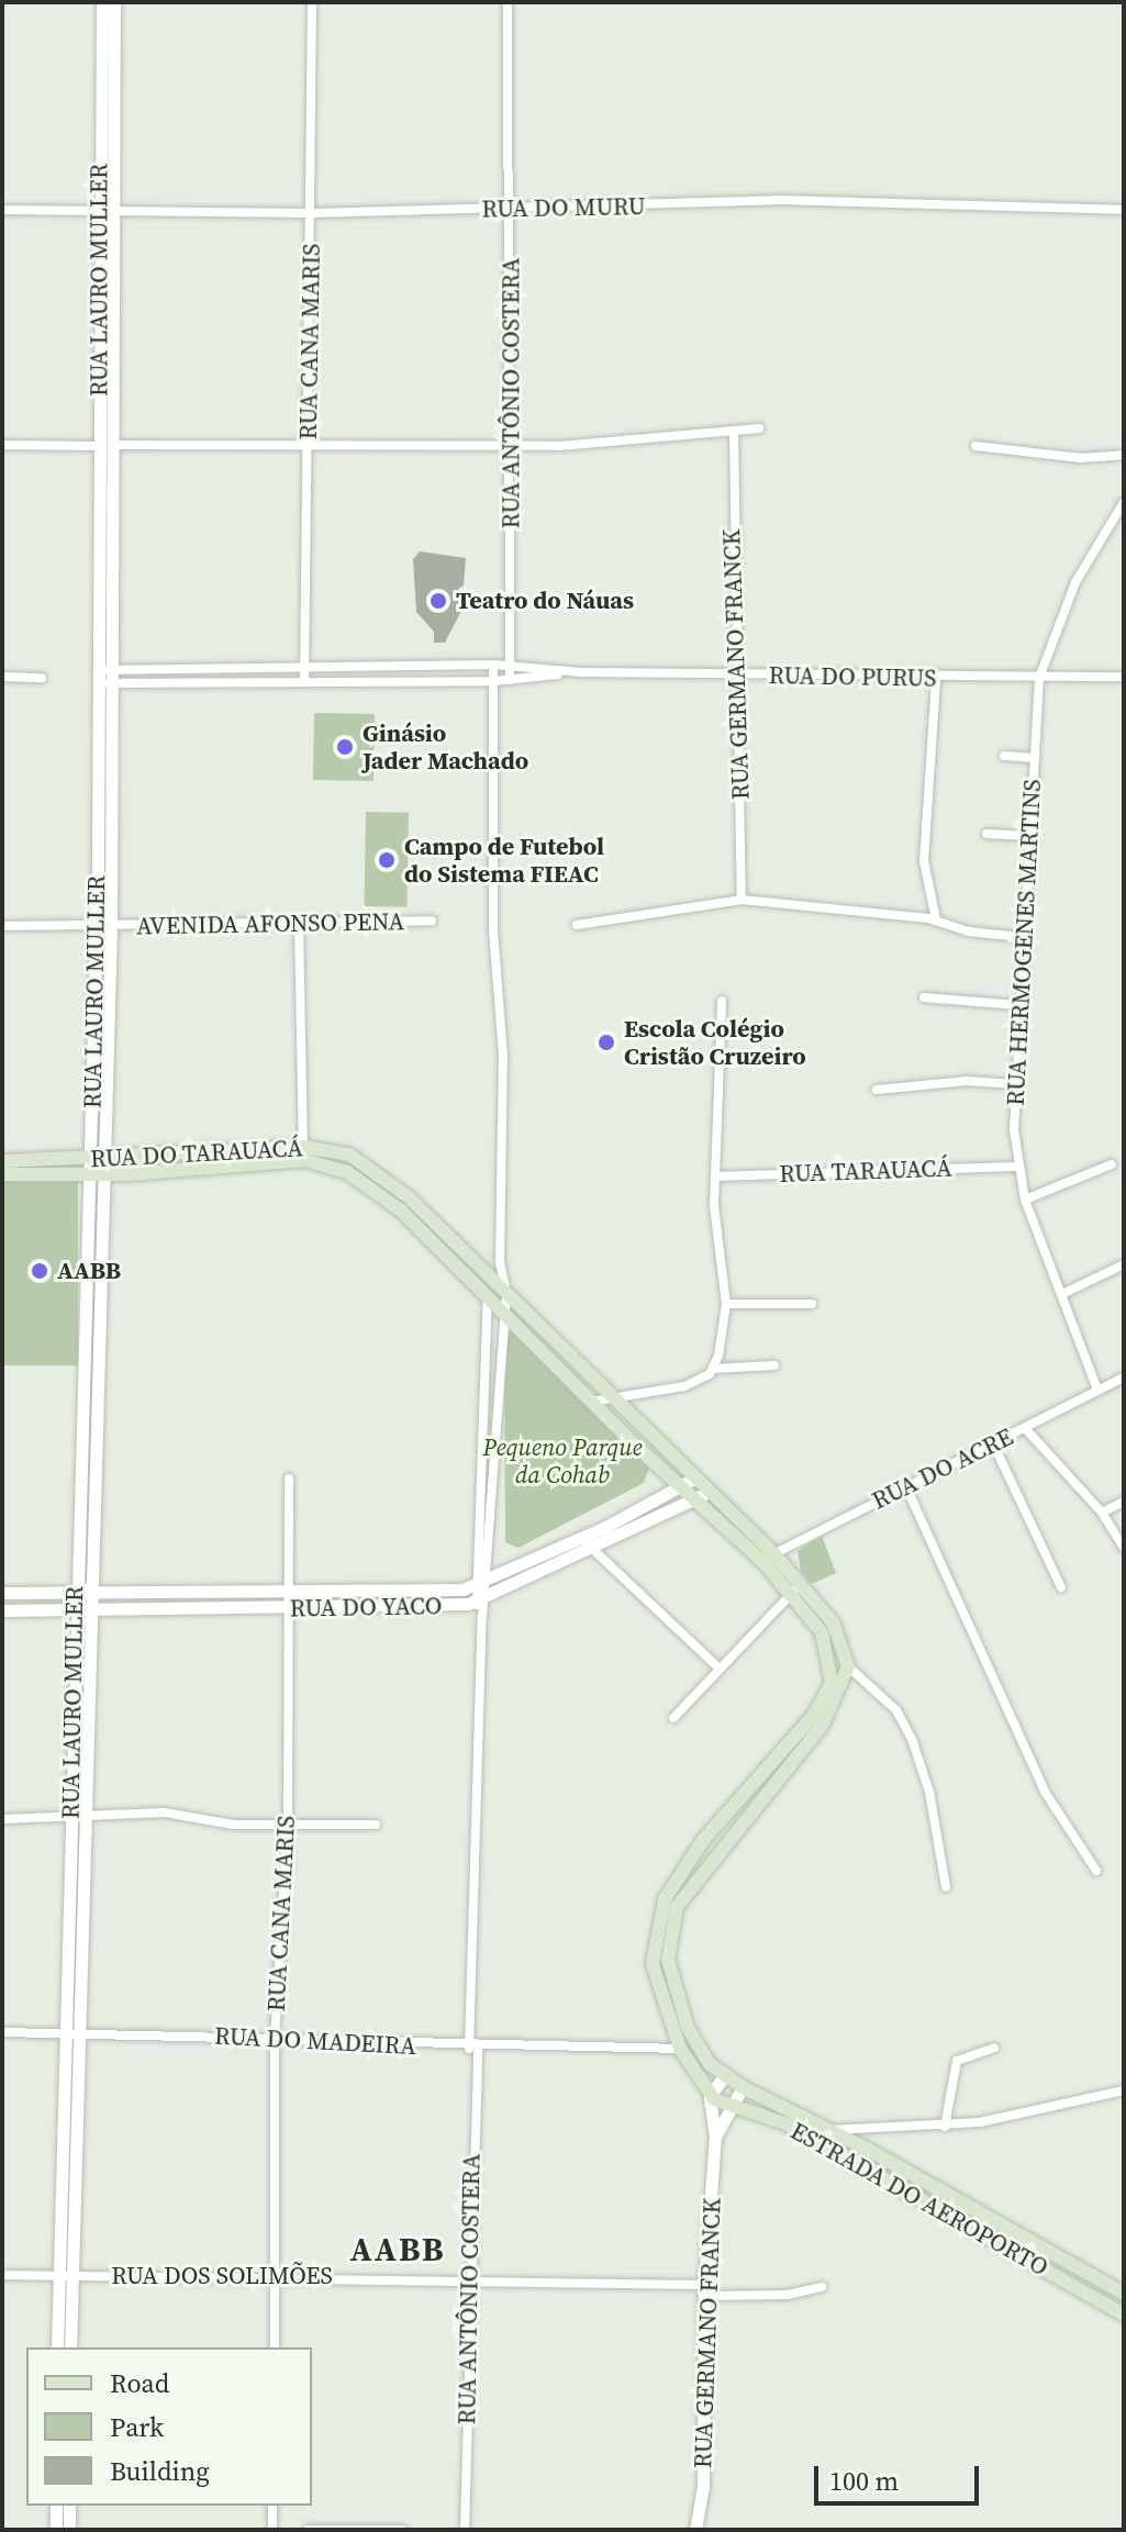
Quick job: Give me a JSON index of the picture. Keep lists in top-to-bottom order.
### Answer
{
  "streets": {
    "main road": ["RUA GERMANO FRANCK", "RUA DO TARAUACÁ", "ESTRADA DO AEROPORTO"],
    "street": [
      "RUA DO MURU",
      "RUA LAURO MULLER",
      "RUA CANA MARIS",
      "RUA ANTÔNIO COSTERA",
      "RUA DO PURUS",
      "AVENIDA AFONSO PENA",
      "RUA HERMOGENES MARTINS",
      "RUA TARAUACÁ",
      "RUA DO ACRE",
      "RUA DO YACO",
      "RUA DO MADEIRA",
      "RUA DOS SOLIMÕES"
    ]
  },
  "crossings": [
    ["RUA DO MURU", "RUA LAURO MULLER"],
    ["RUA DO MURU", "RUA CANA MARIS"],
    ["RUA DO MURU", "RUA ANTÔNIO COSTERA"],
    ["RUA LAURO MULLER", "RUA DO PURUS"],
    ["RUA LAURO MULLER", "AVENIDA AFONSO PENA"],
    ["RUA LAURO MULLER", "RUA DO TARAUACÁ"],
    ["RUA LAURO MULLER", "RUA DO YACO"],
    ["RUA LAURO MULLER", "RUA DO MADEIRA"],
    ["RUA LAURO MULLER", "RUA DOS SOLIMÕES"],
    ["RUA CANA MARIS", "RUA DO PURUS"],
    ["RUA CANA MARIS", "RUA DO YACO"],
    ["RUA CANA MARIS", "RUA DO MADEIRA"],
    ["RUA CANA MARIS", "RUA DOS SOLIMÕES"],
    ["RUA ANTÔNIO COSTERA", "RUA DO PURUS"],
    ["RUA ANTÔNIO COSTERA", "RUA DO TARAUACÁ"],
    ["RUA ANTÔNIO COSTERA", "RUA DO YACO"],
    ["RUA ANTÔNIO COSTERA", "RUA DO MADEIRA"],
    ["RUA ANTÔNIO COSTERA", "RUA DOS SOLIMÕES"],
    ["RUA GERMANO FRANCK", "RUA DO PURUS"],
    ["RUA GERMANO FRANCK", "RUA DO TARAUACÁ"],
    ["RUA GERMANO FRANCK", "RUA DO ACRE"],
    ["RUA GERMANO FRANCK", "RUA DO YACO"],
    ["RUA GERMANO FRANCK", "RUA DO MADEIRA"],
    ["RUA GERMANO FRANCK", "ESTRADA DO AEROPORTO"],
    ["RUA GERMANO FRANCK", "RUA DOS SOLIMÕES"],
    ["RUA DO PURUS", "RUA HERMOGENES MARTINS"],
    ["RUA HERMOGENES MARTINS", "RUA TARAUACÁ"],
    ["RUA HERMOGENES MARTINS", "RUA DO ACRE"]
  ],
  "districts": ["AABB"],
  "parks": ["Pequeno Parque da Cohab"],
  "places": [
    "Teatro do Náuas",
    "Ginásio Jader Machado",
    "Campo de Futebol do Sistema FIEAC",
    "Escola Colégio Cristão Cruzeiro",
    "AABB"
  ],
  "legend": ["Road", "Park", "Building"],
  "scale_bar": "100 m"
}
